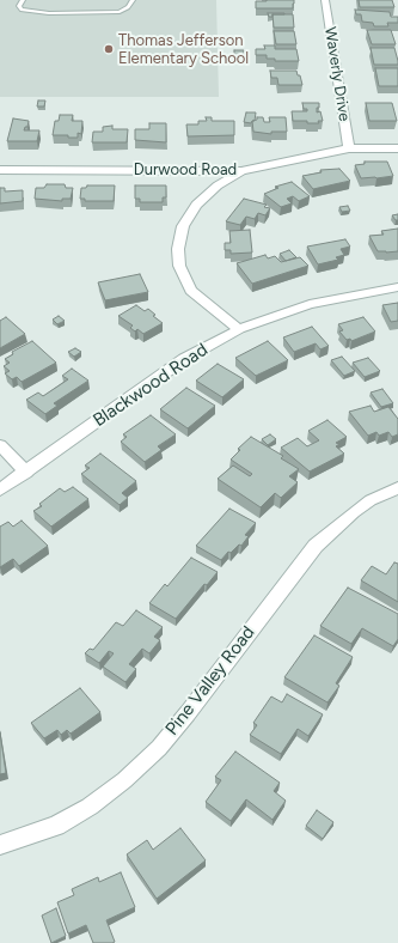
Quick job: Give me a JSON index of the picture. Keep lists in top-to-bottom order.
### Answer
{
  "streets": {
    "street": [
      "Waverly Drive",
      "Durwood Road",
      "Blackwood Road",
      "Pine Valley Road"
    ]
  },
  "crossings": [
    ["Waverly Drive", "Durwood Road"]
  ],
  "places": ["Thomas Jefferson Elementary School"]
}
